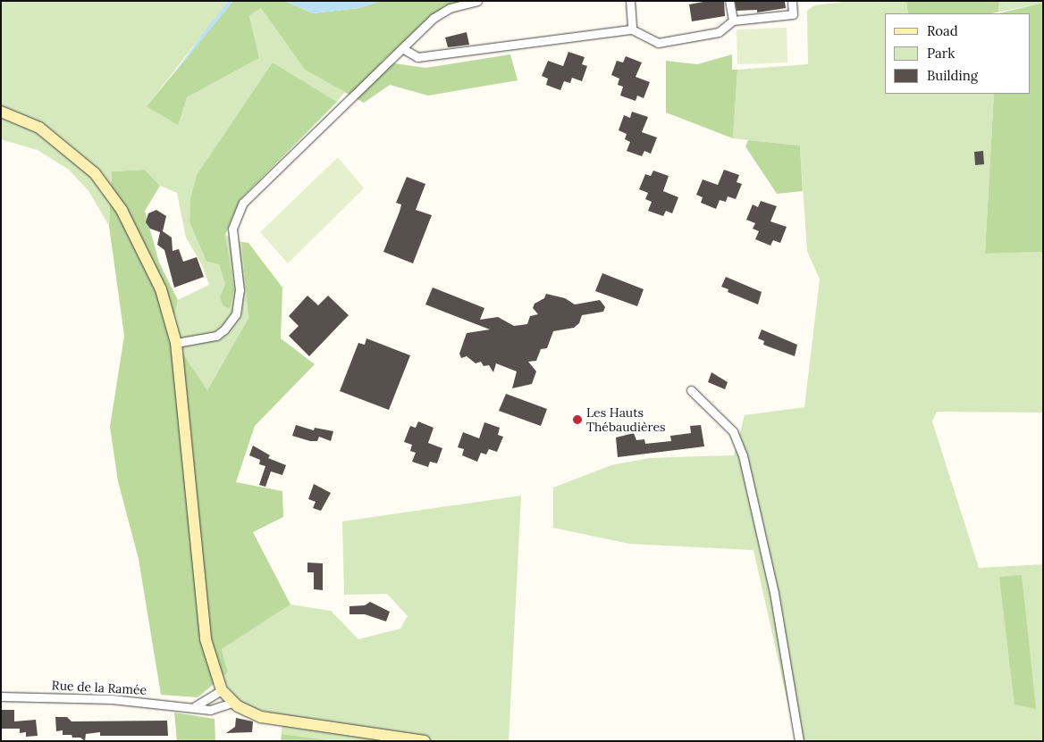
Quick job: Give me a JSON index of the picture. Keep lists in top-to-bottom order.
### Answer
{
  "streets": {
    "street": ["Rue de la Ramée"]
  },
  "places": ["Les Hauts Thébaudières"],
  "legend": ["Road", "Park", "Building"]
}
